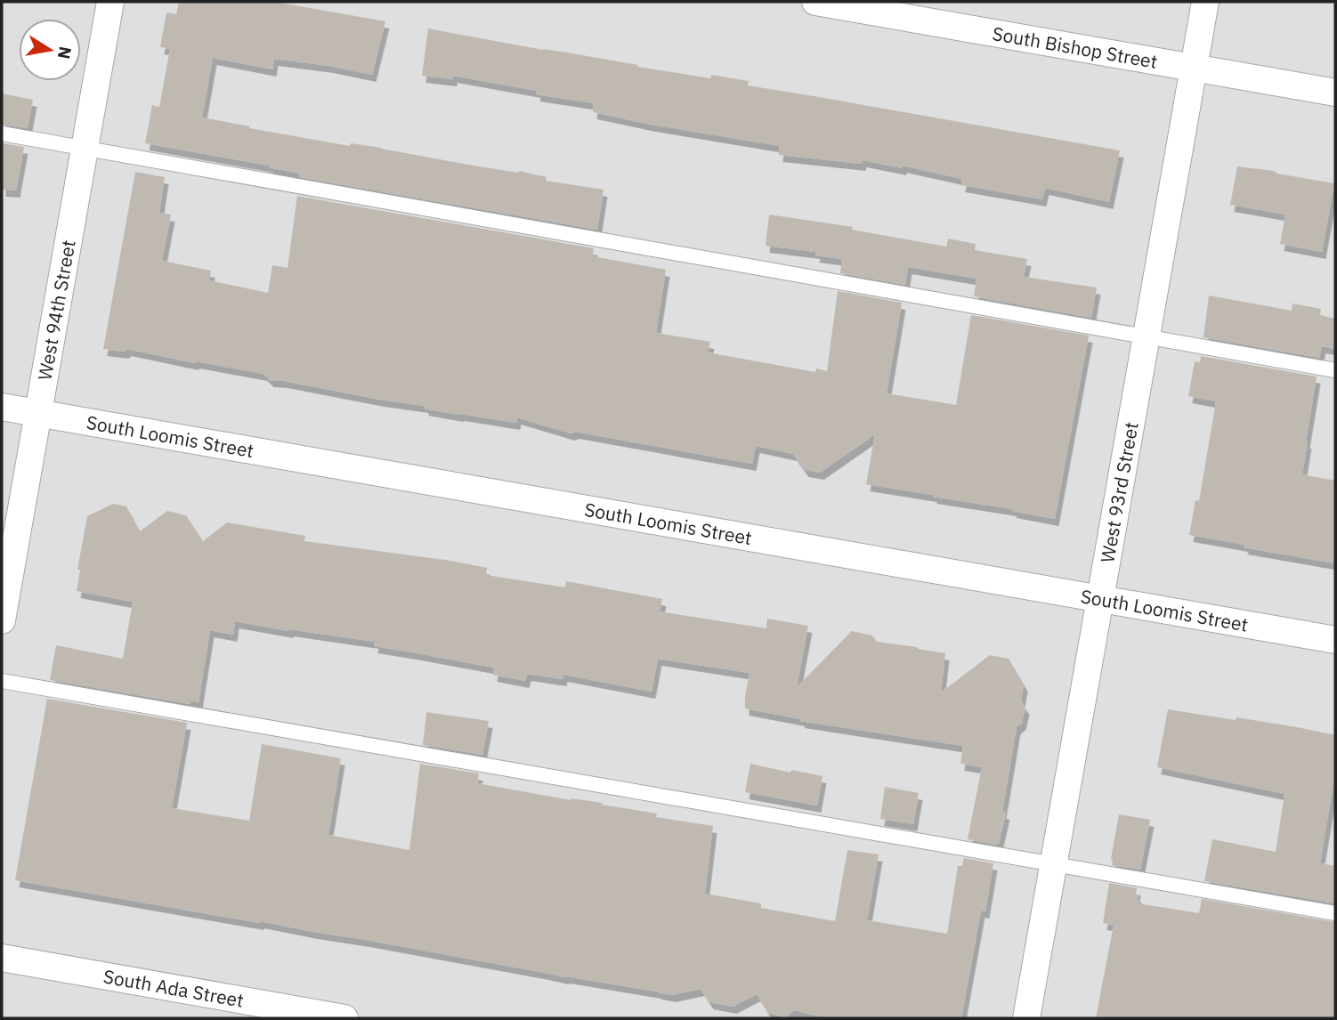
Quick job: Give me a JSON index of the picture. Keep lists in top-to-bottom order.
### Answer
{
  "streets": {
    "street": [
      "South Bishop Street",
      "West 94th Street",
      "South Loomis Street",
      "West 93rd Street",
      "South Ada Street"
    ]
  },
  "crossings": [
    ["South Bishop Street", "West 93rd Street"],
    ["West 94th Street", "South Loomis Street"],
    ["South Loomis Street", "West 93rd Street"]
  ],
  "north": "right"
}
